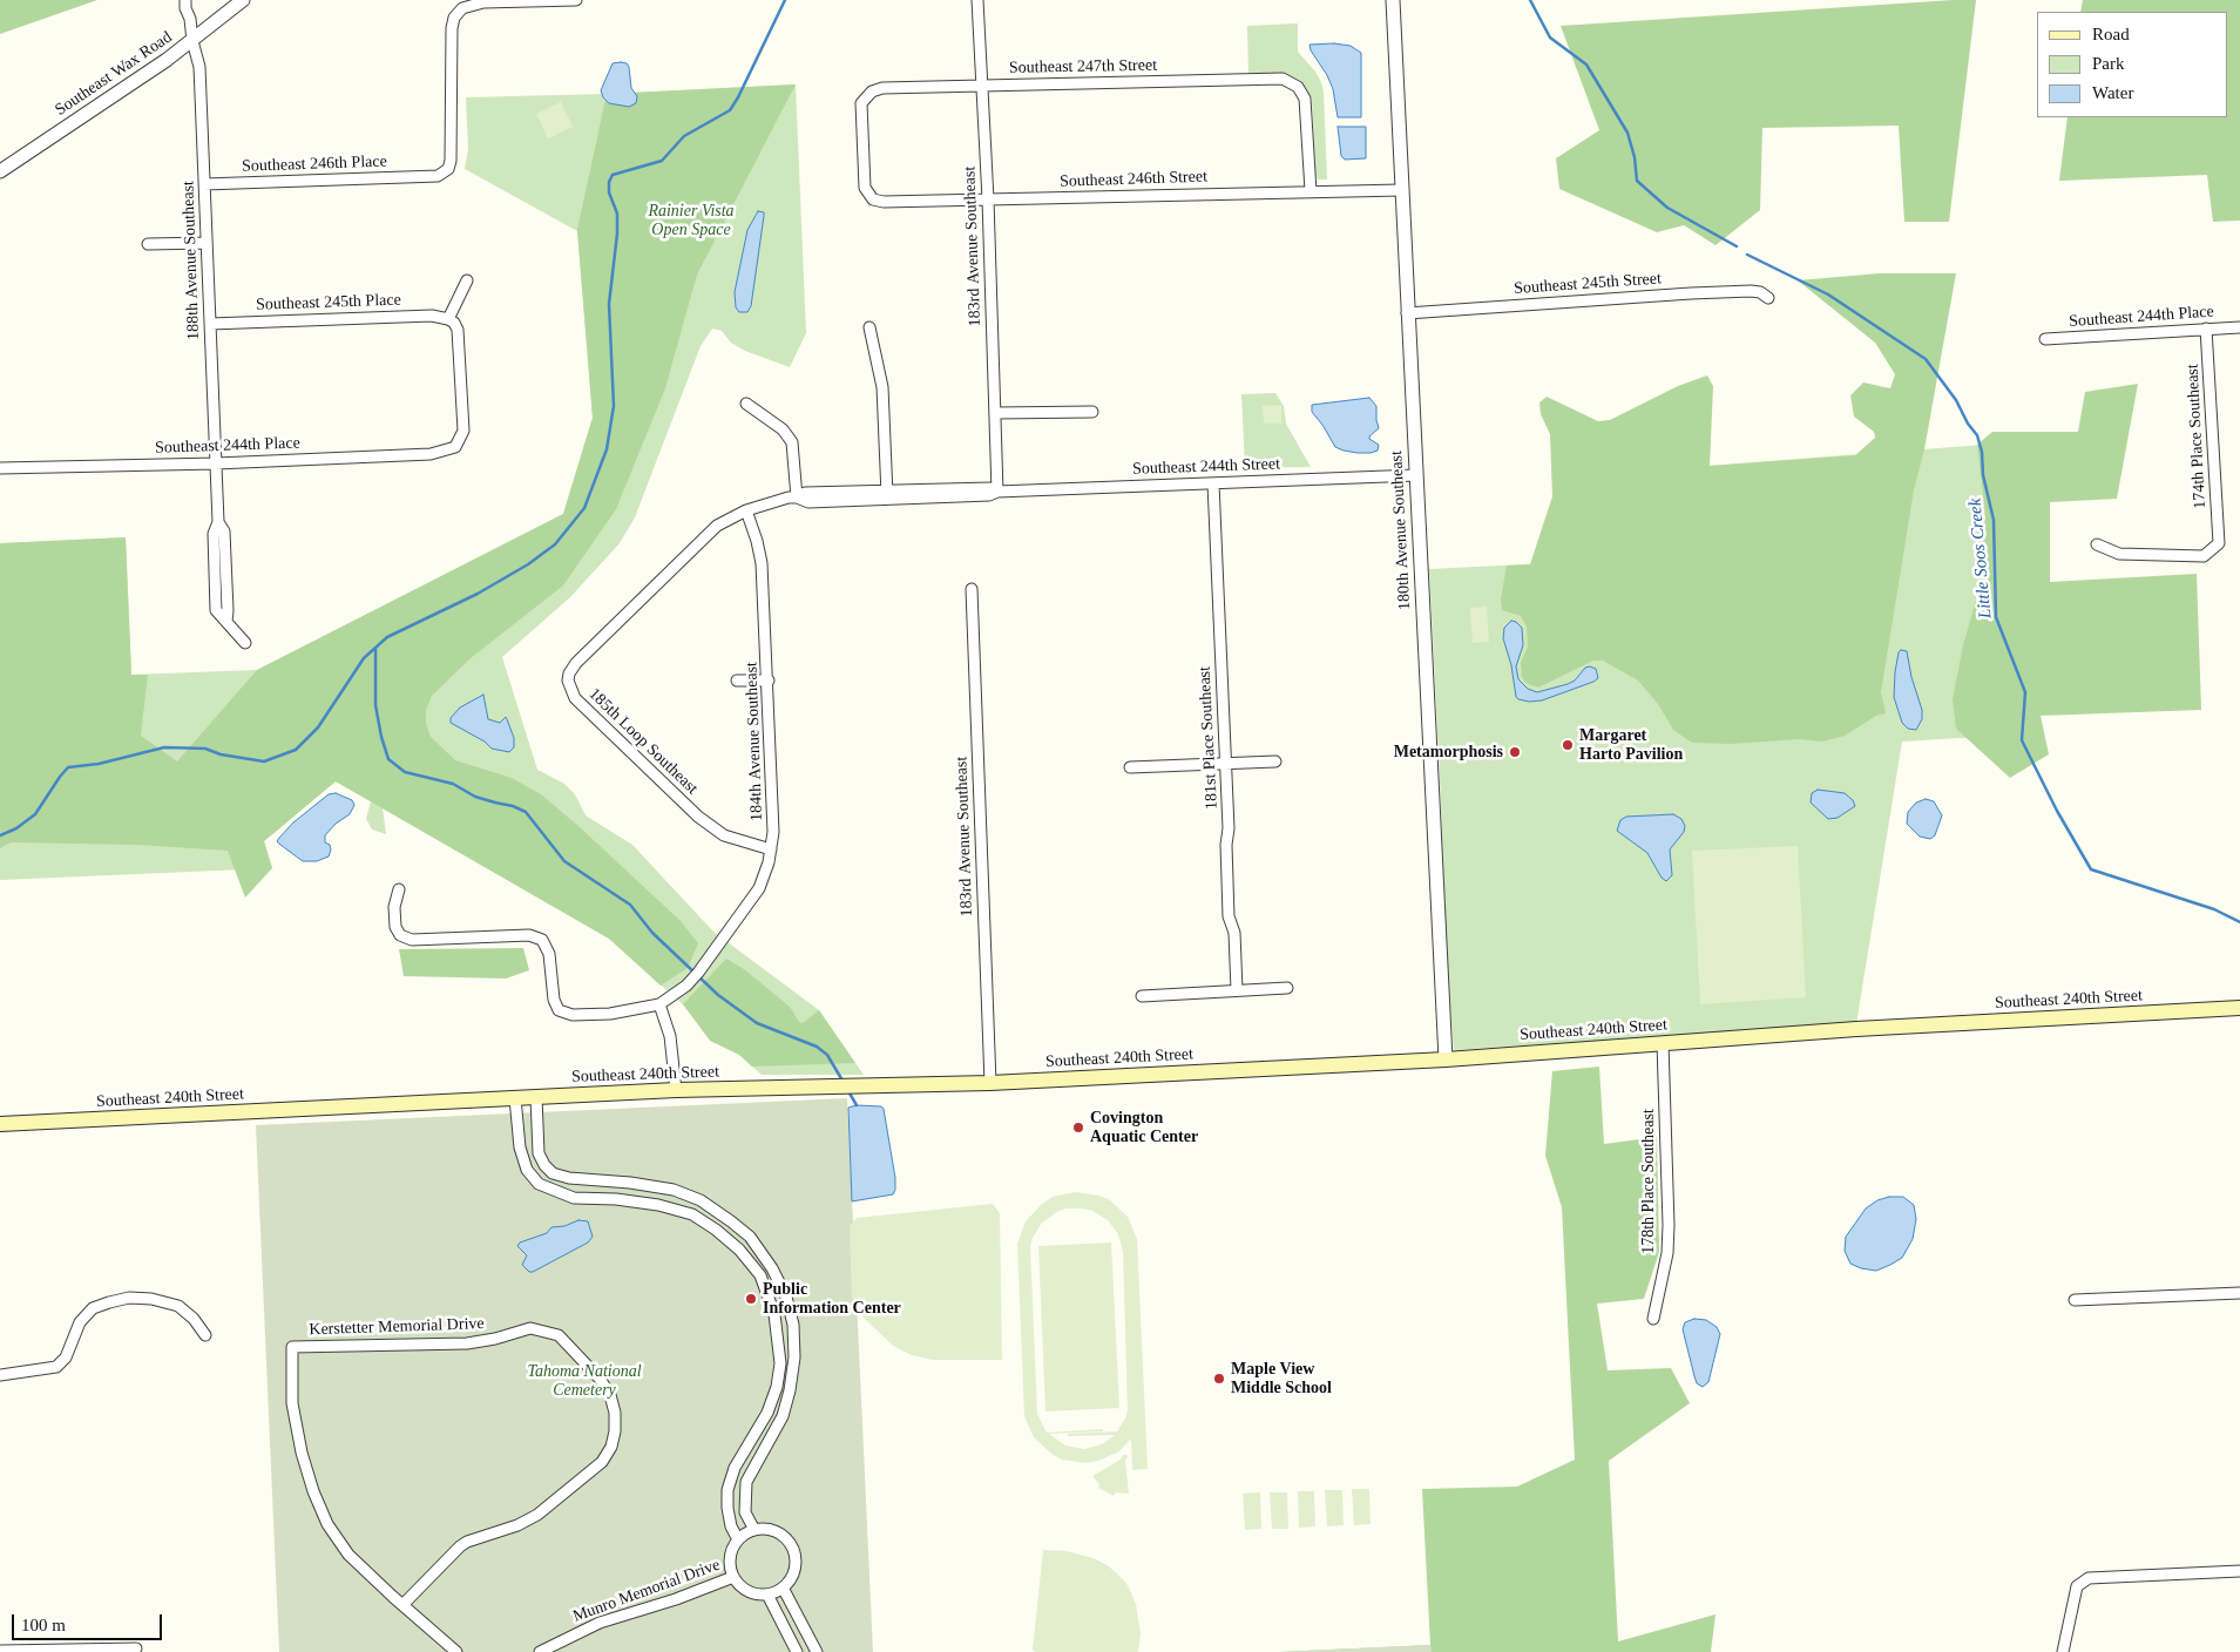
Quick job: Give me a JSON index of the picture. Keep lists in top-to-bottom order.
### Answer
{
  "streets": {
    "main road": ["Southeast 240th Street"],
    "street": [
      "Southeast 247th Street",
      "Southeast Wax Road",
      "Southeast 246th Place",
      "Southeast 246th Street",
      "183rd Avenue Southeast",
      "188th Avenue Southeast",
      "Southeast 245th Street",
      "Southeast 245th Place",
      "Southeast 244th Place",
      "174th Place Southeast",
      "Southeast 244th Street",
      "180th Avenue Southeast",
      "181st Place Southeast",
      "185th Loop Southeast",
      "184th Avenue Southeast",
      "178th Place Southeast",
      "Kerstetter Memorial Drive",
      "Munro Memorial Drive"
    ]
  },
  "crossings": [
    ["Southeast 247th Street", "Southeast 246th Street"],
    ["Southeast 247th Street", "183rd Avenue Southeast"],
    ["Southeast Wax Road", "188th Avenue Southeast"],
    ["Southeast 246th Place", "188th Avenue Southeast"],
    ["Southeast 246th Street", "183rd Avenue Southeast"],
    ["Southeast 246th Street", "180th Avenue Southeast"],
    ["183rd Avenue Southeast", "Southeast 244th Street"],
    ["183rd Avenue Southeast", "Southeast 240th Street"],
    ["188th Avenue Southeast", "Southeast 245th Place"],
    ["188th Avenue Southeast", "Southeast 244th Place"],
    ["Southeast 245th Street", "180th Avenue Southeast"],
    ["Southeast 245th Place", "Southeast 244th Place"],
    ["Southeast 244th Place", "174th Place Southeast"],
    ["Southeast 244th Street", "180th Avenue Southeast"],
    ["Southeast 244th Street", "181st Place Southeast"],
    ["Southeast 244th Street", "185th Loop Southeast"],
    ["Southeast 244th Street", "184th Avenue Southeast"],
    ["180th Avenue Southeast", "Southeast 240th Street"],
    ["185th Loop Southeast", "184th Avenue Southeast"],
    ["Southeast 240th Street", "178th Place Southeast"]
  ],
  "water": ["Little Soos Creek"],
  "parks": ["Rainier Vista Open Space", "Tahoma National Cemetery"],
  "places": [
    "Margaret Harto Pavilion",
    "Metamorphosis",
    "Covington Aquatic Center",
    "Public Information Center",
    "Maple View Middle School"
  ],
  "legend": ["Road", "Park", "Water"],
  "scale_bar": "100 m"
}
